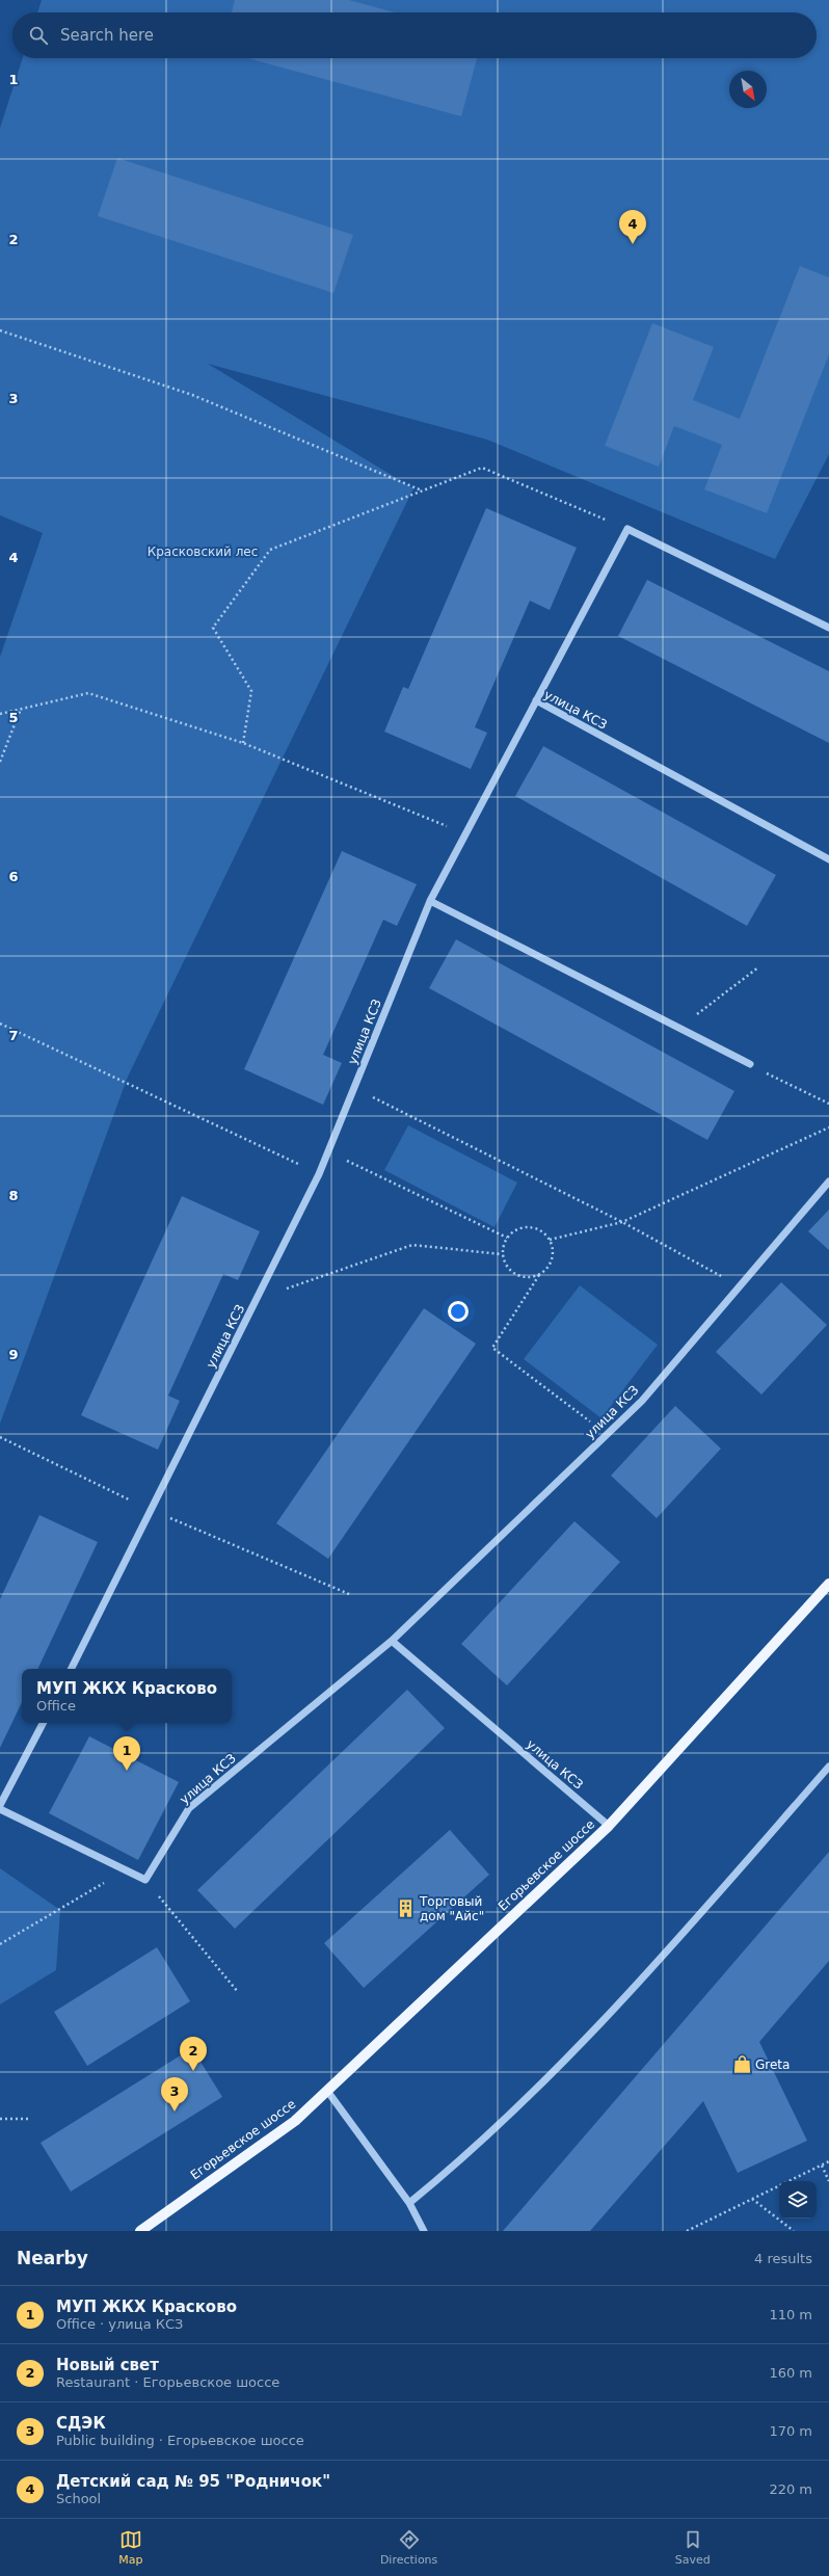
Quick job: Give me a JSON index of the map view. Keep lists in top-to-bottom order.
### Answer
{
  "streets": {
    "main road": ["Егорьевское шоссе"],
    "street": ["улица КСЗ"]
  },
  "crossings": [
    ["улица КСЗ", "Егорьевское шоссе"]
  ],
  "parks": ["Красковский лес"],
  "places": {
    "building": ["Торговый дом \"Айс\""],
    "shop": ["Greta"]
  },
  "north": "bottom right",
  "page": {
    "search": "Search here",
    "pins": [
      "4",
      "1",
      "2",
      "3"
    ],
    "popup": ["МУП ЖКХ Красково", "Office"],
    "heading": ["Nearby", "4 results"],
    "list": [
      {
        "mark": "1",
        "name": "МУП ЖКХ Красково",
        "note": "Office · улица КСЗ",
        "value": "110 m"
      },
      {
        "mark": "2",
        "name": "Новый свет",
        "note": "Restaurant · Егорьевское шоссе",
        "value": "160 m"
      },
      {
        "mark": "3",
        "name": "СДЭК",
        "note": "Public building · Егорьевское шоссе",
        "value": "170 m"
      },
      {
        "mark": "4",
        "name": "Детский сад № 95 \"Родничок\"",
        "note": "School",
        "value": "220 m"
      }
    ],
    "nav": ["Map", "Directions", "Saved"]
  },
  "grid": {
    "rows": [
      "1",
      "2",
      "3",
      "4",
      "5",
      "6",
      "7",
      "8",
      "9"
    ]
  }
}
